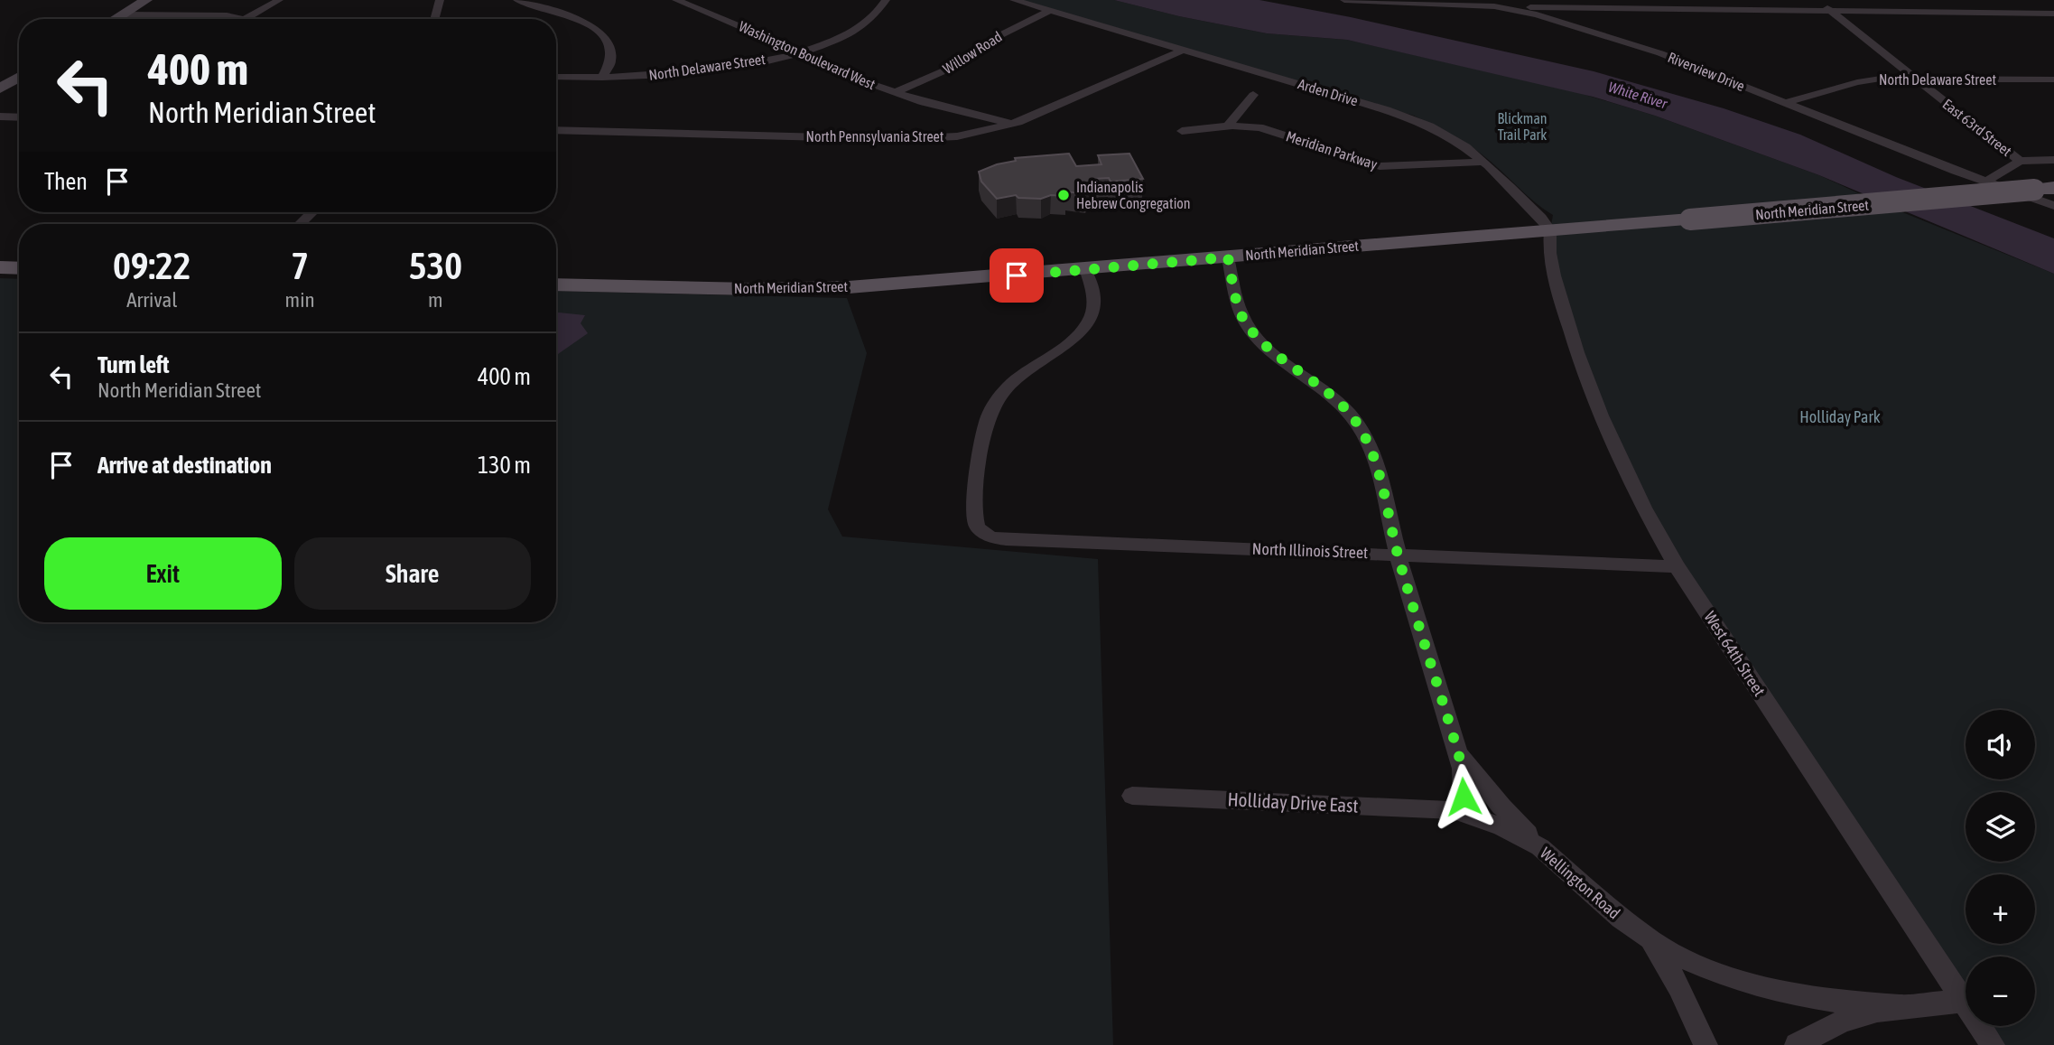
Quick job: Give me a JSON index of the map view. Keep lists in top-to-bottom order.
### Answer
{
  "streets": {
    "main road": ["North Meridian Street"],
    "street": [
      "Willow Road",
      "Washington Boulevard West",
      "North Delaware Street",
      "Riverview Drive",
      "Arden Drive",
      "East 63rd Street",
      "North Pennsylvania Street",
      "Meridian Parkway",
      "North Illinois Street",
      "West 64th Street",
      "Holliday Drive East",
      "Wellington Road"
    ]
  },
  "crossings": [
    ["Willow Road", "Washington Boulevard West"],
    ["Willow Road", "Arden Drive"],
    ["Washington Boulevard West", "North Delaware Street"],
    ["Washington Boulevard West", "North Pennsylvania Street"],
    ["North Delaware Street", "Riverview Drive"],
    ["North Delaware Street", "East 63rd Street"],
    ["Arden Drive", "North Pennsylvania Street"],
    ["Arden Drive", "Meridian Parkway"],
    ["Arden Drive", "North Meridian Street"],
    ["Arden Drive", "West 64th Street"],
    ["North Meridian Street", "North Illinois Street"],
    ["North Meridian Street", "West 64th Street"],
    ["North Illinois Street", "West 64th Street"],
    ["West 64th Street", "Wellington Road"],
    ["Holliday Drive East", "Wellington Road"]
  ],
  "water": ["White River"],
  "parks": ["Blickman Trail Park", "Holliday Park"],
  "places": ["Indianapolis Hebrew Congregation"],
  "page": {
    "turn": ["400 m", "North Meridian Street"],
    "then": "Then",
    "eta": [
      "09:22",
      "Arrival",
      "7",
      "min",
      "530",
      "m"
    ],
    "list": [
      {
        "name": "Turn left",
        "note": "North Meridian Street",
        "value": "400 m"
      },
      {
        "name": "Arrive at destination",
        "value": "130 m"
      }
    ],
    "buttons": ["Exit", "Share"],
    "map_buttons": ["+", "−"]
  }
}
